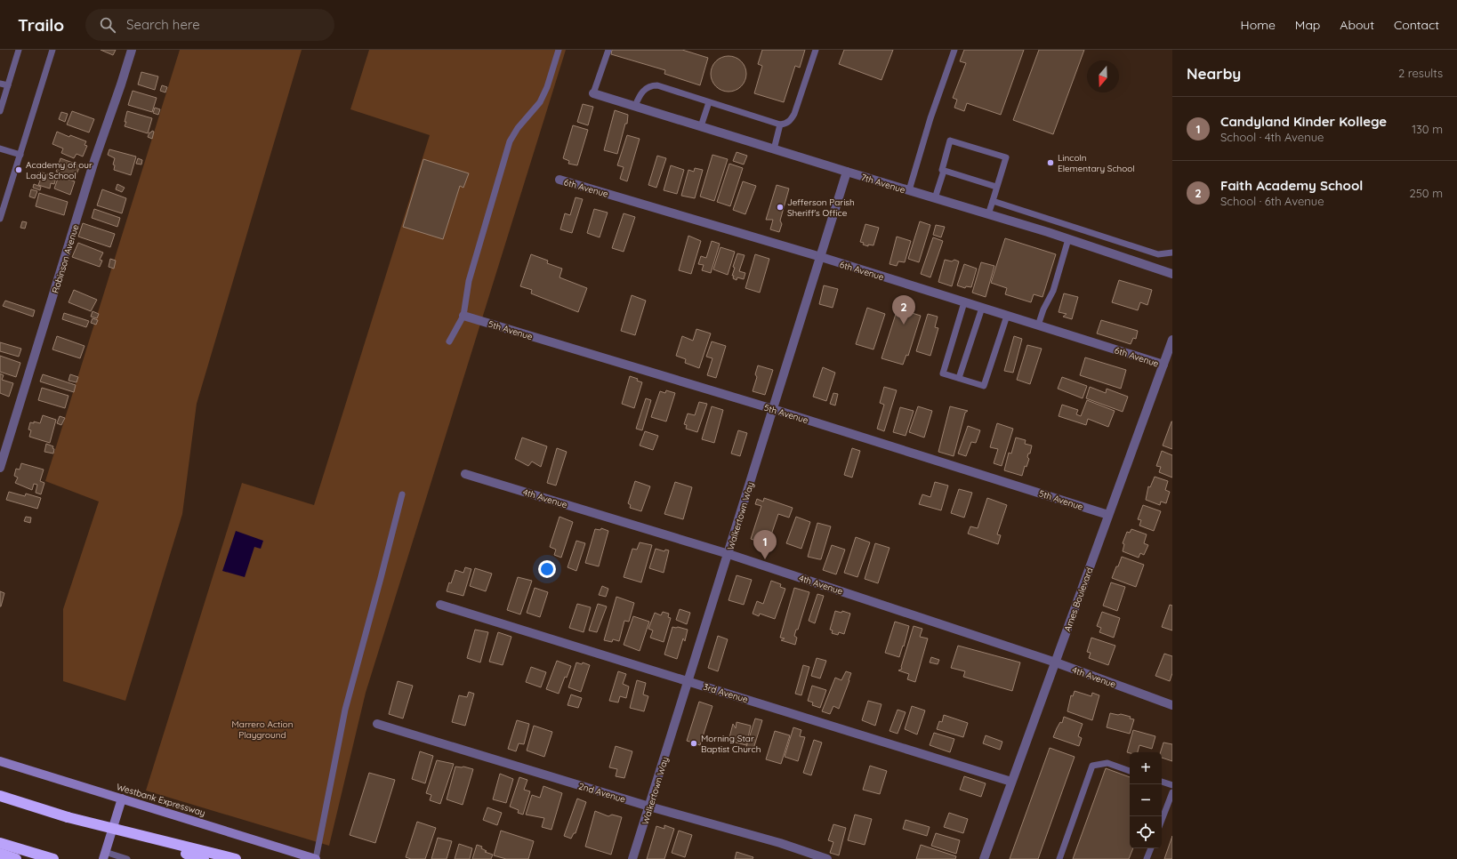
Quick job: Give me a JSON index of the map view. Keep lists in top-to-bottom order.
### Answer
{
  "streets": {
    "main road": ["Westbank Expressway"],
    "street": [
      "7th Avenue",
      "6th Avenue",
      "Robinson Avenue",
      "5th Avenue",
      "4th Avenue",
      "Walkertown Way",
      "Ames Boulevard",
      "3rd Avenue",
      "2nd Avenue"
    ]
  },
  "crossings": [
    ["7th Avenue", "Walkertown Way"],
    ["6th Avenue", "Walkertown Way"],
    ["6th Avenue", "Ames Boulevard"],
    ["5th Avenue", "Walkertown Way"],
    ["5th Avenue", "Ames Boulevard"],
    ["4th Avenue", "Walkertown Way"],
    ["4th Avenue", "Ames Boulevard"],
    ["Walkertown Way", "3rd Avenue"],
    ["Walkertown Way", "2nd Avenue"],
    ["Ames Boulevard", "3rd Avenue"]
  ],
  "parks": ["Marrero Action Playground"],
  "places": [
    "Lincoln Elementary School",
    "Academy of our Lady School",
    "Jefferson Parish Sheriff's Office",
    "Morning Star Baptist Church"
  ],
  "north": "bottom",
  "page": {
    "header": "Trailo",
    "search": "Search here",
    "nav": [
      "Home",
      "Map",
      "About",
      "Contact"
    ],
    "heading": ["Nearby", "2 results"],
    "list": [
      {
        "mark": "1",
        "name": "Candyland Kinder Kollege",
        "note": "School · 4th Avenue",
        "value": "130 m"
      },
      {
        "mark": "2",
        "name": "Faith Academy School",
        "note": "School · 6th Avenue",
        "value": "250 m"
      }
    ],
    "pins": ["2", "1"],
    "map_buttons": ["+", "−"]
  }
}
